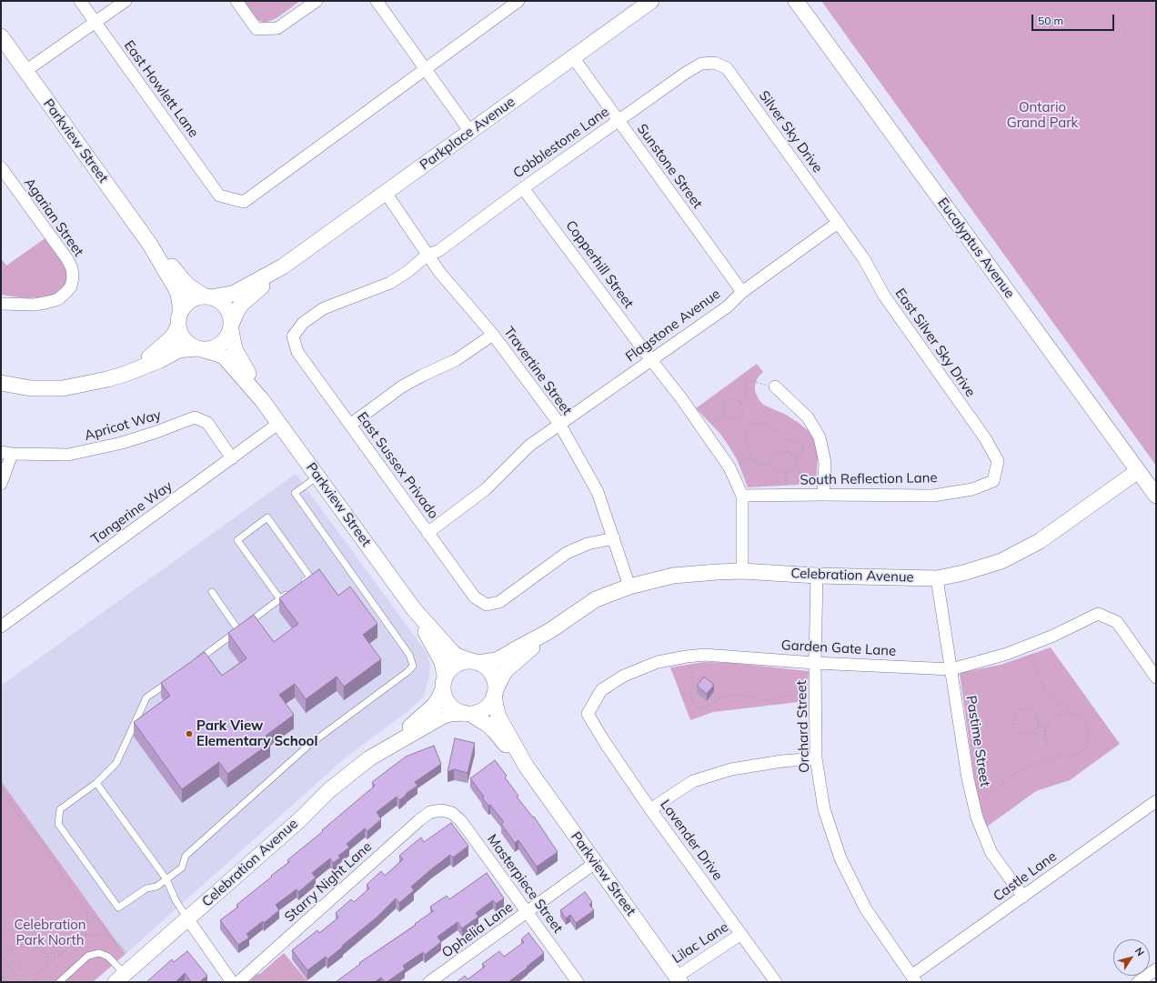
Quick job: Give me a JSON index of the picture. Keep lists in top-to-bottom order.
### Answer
{
  "streets": {
    "street": [
      "East Howlett Lane",
      "Silver Sky Drive",
      "Parkplace Avenue",
      "Parkview Street",
      "Cobblestone Lane",
      "Sunstone Street",
      "Agarian Street",
      "Eucalyptus Avenue",
      "Copperhill Street",
      "Flagstone Avenue",
      "East Silver Sky Drive",
      "Travertine Street",
      "Apricot Way",
      "East Sussex Privado",
      "South Reflection Lane",
      "Tangerine Way",
      "Celebration Avenue",
      "Garden Gate Lane",
      "Orchard Street",
      "Pastime Street",
      "Lavender Drive",
      "Castle Lane",
      "Starry Night Lane",
      "Masterpiece Street",
      "Ophelia Lane",
      "Lilac Lane"
    ]
  },
  "crossings": [
    ["Silver Sky Drive", "Cobblestone Lane"],
    ["Silver Sky Drive", "Flagstone Avenue"],
    ["Silver Sky Drive", "East Silver Sky Drive"],
    ["Parkplace Avenue", "Sunstone Street"],
    ["Parkplace Avenue", "Travertine Street"],
    ["Parkview Street", "Tangerine Way"],
    ["Parkview Street", "Celebration Avenue"],
    ["Parkview Street", "Ophelia Lane"],
    ["Parkview Street", "Lilac Lane"],
    ["Cobblestone Lane", "Sunstone Street"],
    ["Cobblestone Lane", "Copperhill Street"],
    ["Cobblestone Lane", "Travertine Street"],
    ["Cobblestone Lane", "East Sussex Privado"],
    ["Sunstone Street", "Flagstone Avenue"],
    ["Eucalyptus Avenue", "Celebration Avenue"],
    ["Copperhill Street", "Flagstone Avenue"],
    ["Copperhill Street", "South Reflection Lane"],
    ["Flagstone Avenue", "East Silver Sky Drive"],
    ["Flagstone Avenue", "Travertine Street"],
    ["Flagstone Avenue", "East Sussex Privado"],
    ["East Silver Sky Drive", "South Reflection Lane"],
    ["Travertine Street", "East Sussex Privado"],
    ["Travertine Street", "Celebration Avenue"],
    ["Apricot Way", "Tangerine Way"],
    ["Celebration Avenue", "Orchard Street"],
    ["Celebration Avenue", "Pastime Street"],
    ["Garden Gate Lane", "Orchard Street"],
    ["Garden Gate Lane", "Pastime Street"],
    ["Garden Gate Lane", "Lavender Drive"],
    ["Orchard Street", "Castle Lane"],
    ["Pastime Street", "Castle Lane"],
    ["Lavender Drive", "Lilac Lane"],
    ["Starry Night Lane", "Masterpiece Street"],
    ["Masterpiece Street", "Ophelia Lane"]
  ],
  "parks": ["Ontario Grand Park", "Celebration Park North"],
  "places": ["Park View Elementary School"],
  "scale_bar": "50 m",
  "north": "top right"
}
